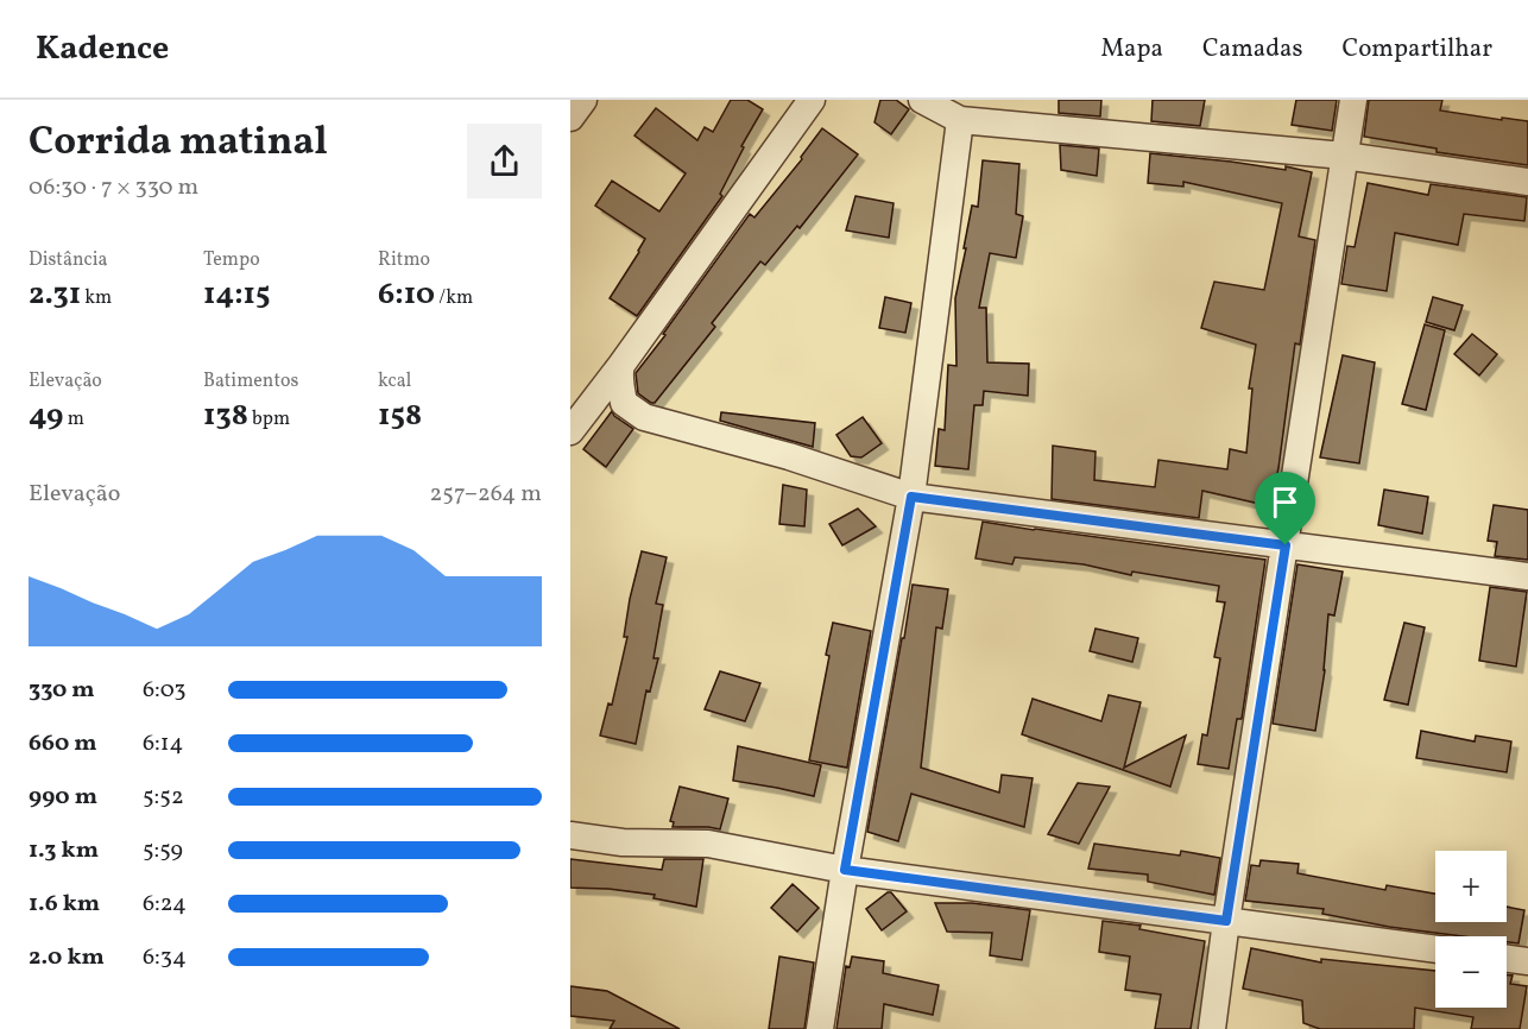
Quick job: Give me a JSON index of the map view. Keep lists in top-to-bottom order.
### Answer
{
  "page": {
    "header": "Kadence",
    "nav": ["Mapa", "Camadas", "Compartilhar"],
    "heading": ["Corrida matinal", "06:30 · 7 × 330 m"],
    "stats": [
      ["Distância", "2.31 km"],
      ["Tempo", "14:15"],
      ["Ritmo", "6:10 /km"],
      ["Elevação", "49 m"],
      ["Batimentos", "138 bpm"],
      ["kcal", "158"]
    ],
    "chart": ["Elevação", "257–264 m"],
    "list": [
      {
        "name": "330 m",
        "note": "6:03"
      },
      {
        "name": "660 m",
        "note": "6:14"
      },
      {
        "name": "990 m",
        "note": "5:52"
      },
      {
        "name": "1.3 km",
        "note": "5:59"
      },
      {
        "name": "1.6 km",
        "note": "6:24"
      },
      {
        "name": "2.0 km",
        "note": "6:34"
      }
    ],
    "map_buttons": ["+", "−"]
  }
}
